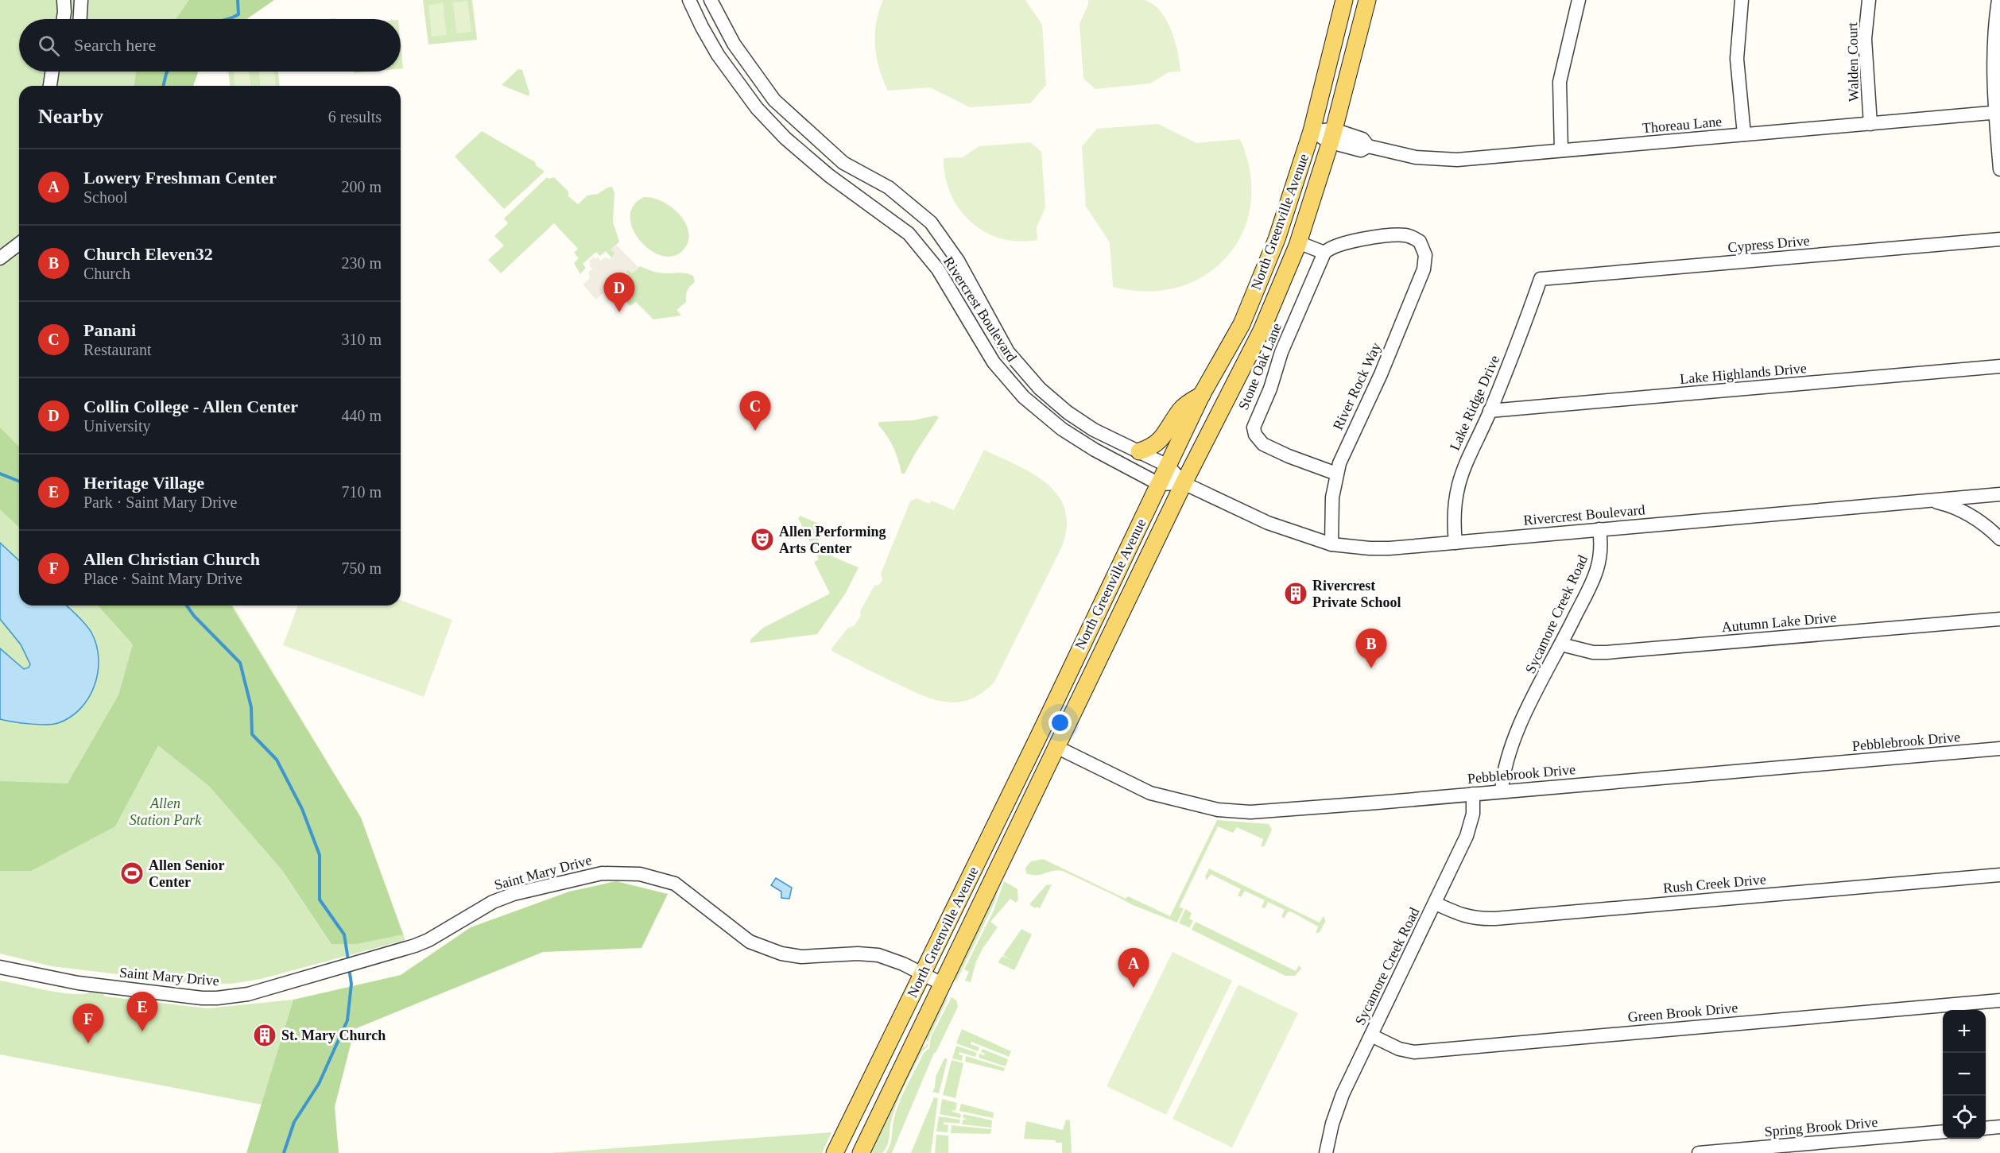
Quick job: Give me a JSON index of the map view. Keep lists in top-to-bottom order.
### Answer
{
  "streets": {
    "main road": ["North Greenville Avenue"],
    "street": [
      "Walden Court",
      "Thoreau Lane",
      "Cypress Drive",
      "Rivercrest Boulevard",
      "Stone Oak Lane",
      "Lake Highlands Drive",
      "River Rock Way",
      "Lake Ridge Drive",
      "Sycamore Creek Road",
      "Autumn Lake Drive",
      "Pebblebrook Drive",
      "Saint Mary Drive",
      "Rush Creek Drive",
      "Green Brook Drive",
      "Spring Brook Drive"
    ]
  },
  "crossings": [
    ["Walden Court", "Thoreau Lane"],
    ["Thoreau Lane", "North Greenville Avenue"],
    ["North Greenville Avenue", "Rivercrest Boulevard"],
    ["North Greenville Avenue", "Pebblebrook Drive"],
    ["North Greenville Avenue", "Saint Mary Drive"],
    ["Cypress Drive", "Lake Ridge Drive"],
    ["Rivercrest Boulevard", "River Rock Way"],
    ["Rivercrest Boulevard", "Lake Ridge Drive"],
    ["Rivercrest Boulevard", "Sycamore Creek Road"],
    ["Stone Oak Lane", "River Rock Way"],
    ["Lake Highlands Drive", "Lake Ridge Drive"],
    ["Sycamore Creek Road", "Autumn Lake Drive"],
    ["Sycamore Creek Road", "Pebblebrook Drive"],
    ["Sycamore Creek Road", "Rush Creek Drive"],
    ["Sycamore Creek Road", "Green Brook Drive"]
  ],
  "parks": ["Allen Station Park"],
  "places": {
    "theatre": ["Allen Performing Arts Center"],
    "building": ["Rivercrest Private School", "St. Mary Church"],
    "sports": ["Allen Senior Center"]
  },
  "page": {
    "search": "Search here",
    "heading": ["Nearby", "6 results"],
    "list": [
      {
        "mark": "A",
        "name": "Lowery Freshman Center",
        "note": "School",
        "value": "200 m"
      },
      {
        "mark": "B",
        "name": "Church Eleven32",
        "note": "Church",
        "value": "230 m"
      },
      {
        "mark": "C",
        "name": "Panani",
        "note": "Restaurant",
        "value": "310 m"
      },
      {
        "mark": "D",
        "name": "Collin College - Allen Center",
        "note": "University",
        "value": "440 m"
      },
      {
        "mark": "E",
        "name": "Heritage Village",
        "note": "Park · Saint Mary Drive",
        "value": "710 m"
      },
      {
        "mark": "F",
        "name": "Allen Christian Church",
        "note": "Place · Saint Mary Drive",
        "value": "750 m"
      }
    ],
    "pins": [
      "D",
      "C",
      "B",
      "A",
      "E",
      "F"
    ],
    "map_buttons": ["+", "−"]
  }
}
